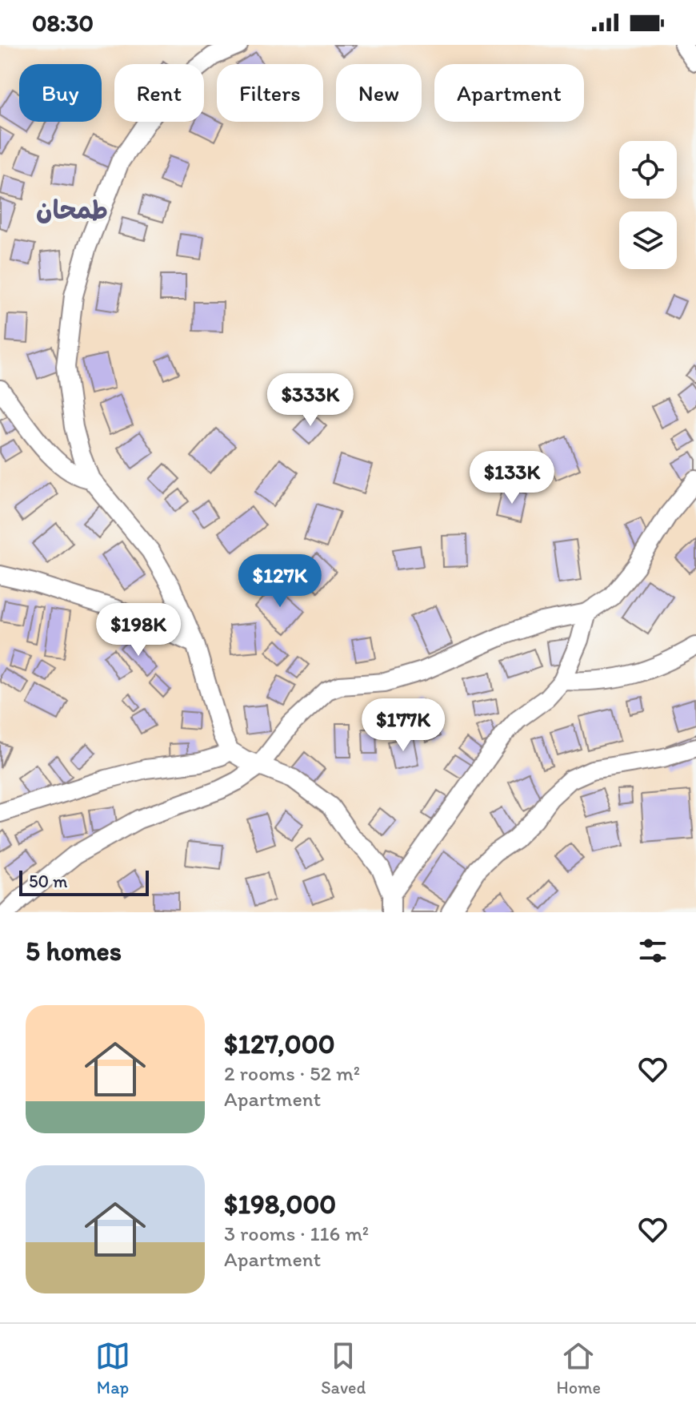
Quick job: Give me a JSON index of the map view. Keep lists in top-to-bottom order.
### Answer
{
  "districts": ["طمحان"],
  "scale_bar": "50 m",
  "page": {
    "status": "08:30",
    "chip": [
      "Buy",
      "Rent",
      "Filters",
      "New",
      "Apartment"
    ],
    "price": [
      "$333K",
      "$133K",
      "$127K",
      "$198K",
      "$177K"
    ],
    "scale": "50 m",
    "heading": "5 homes",
    "list": [
      {
        "name": "$127,000",
        "note": "2 rooms · 52 m² · Apartment"
      },
      {
        "name": "$198,000",
        "note": "3 rooms · 116 m² · Apartment"
      }
    ],
    "tabs": ["Map", "Saved", "Home"]
  }
}
